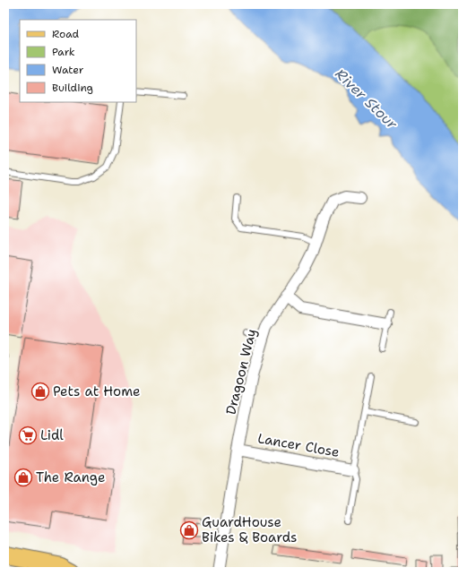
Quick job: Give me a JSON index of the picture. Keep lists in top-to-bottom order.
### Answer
{
  "streets": {
    "street": ["Dragoon Way", "Lancer Close"]
  },
  "crossings": [
    ["Dragoon Way", "Lancer Close"]
  ],
  "water": ["River Stour"],
  "places": {
    "shop": ["Pets at Home", "The Range", "GuardHouse Bikes & Boards"],
    "supermarket": ["Lidl"]
  },
  "legend": [
    "Road",
    "Park",
    "Water",
    "Building"
  ]
}
